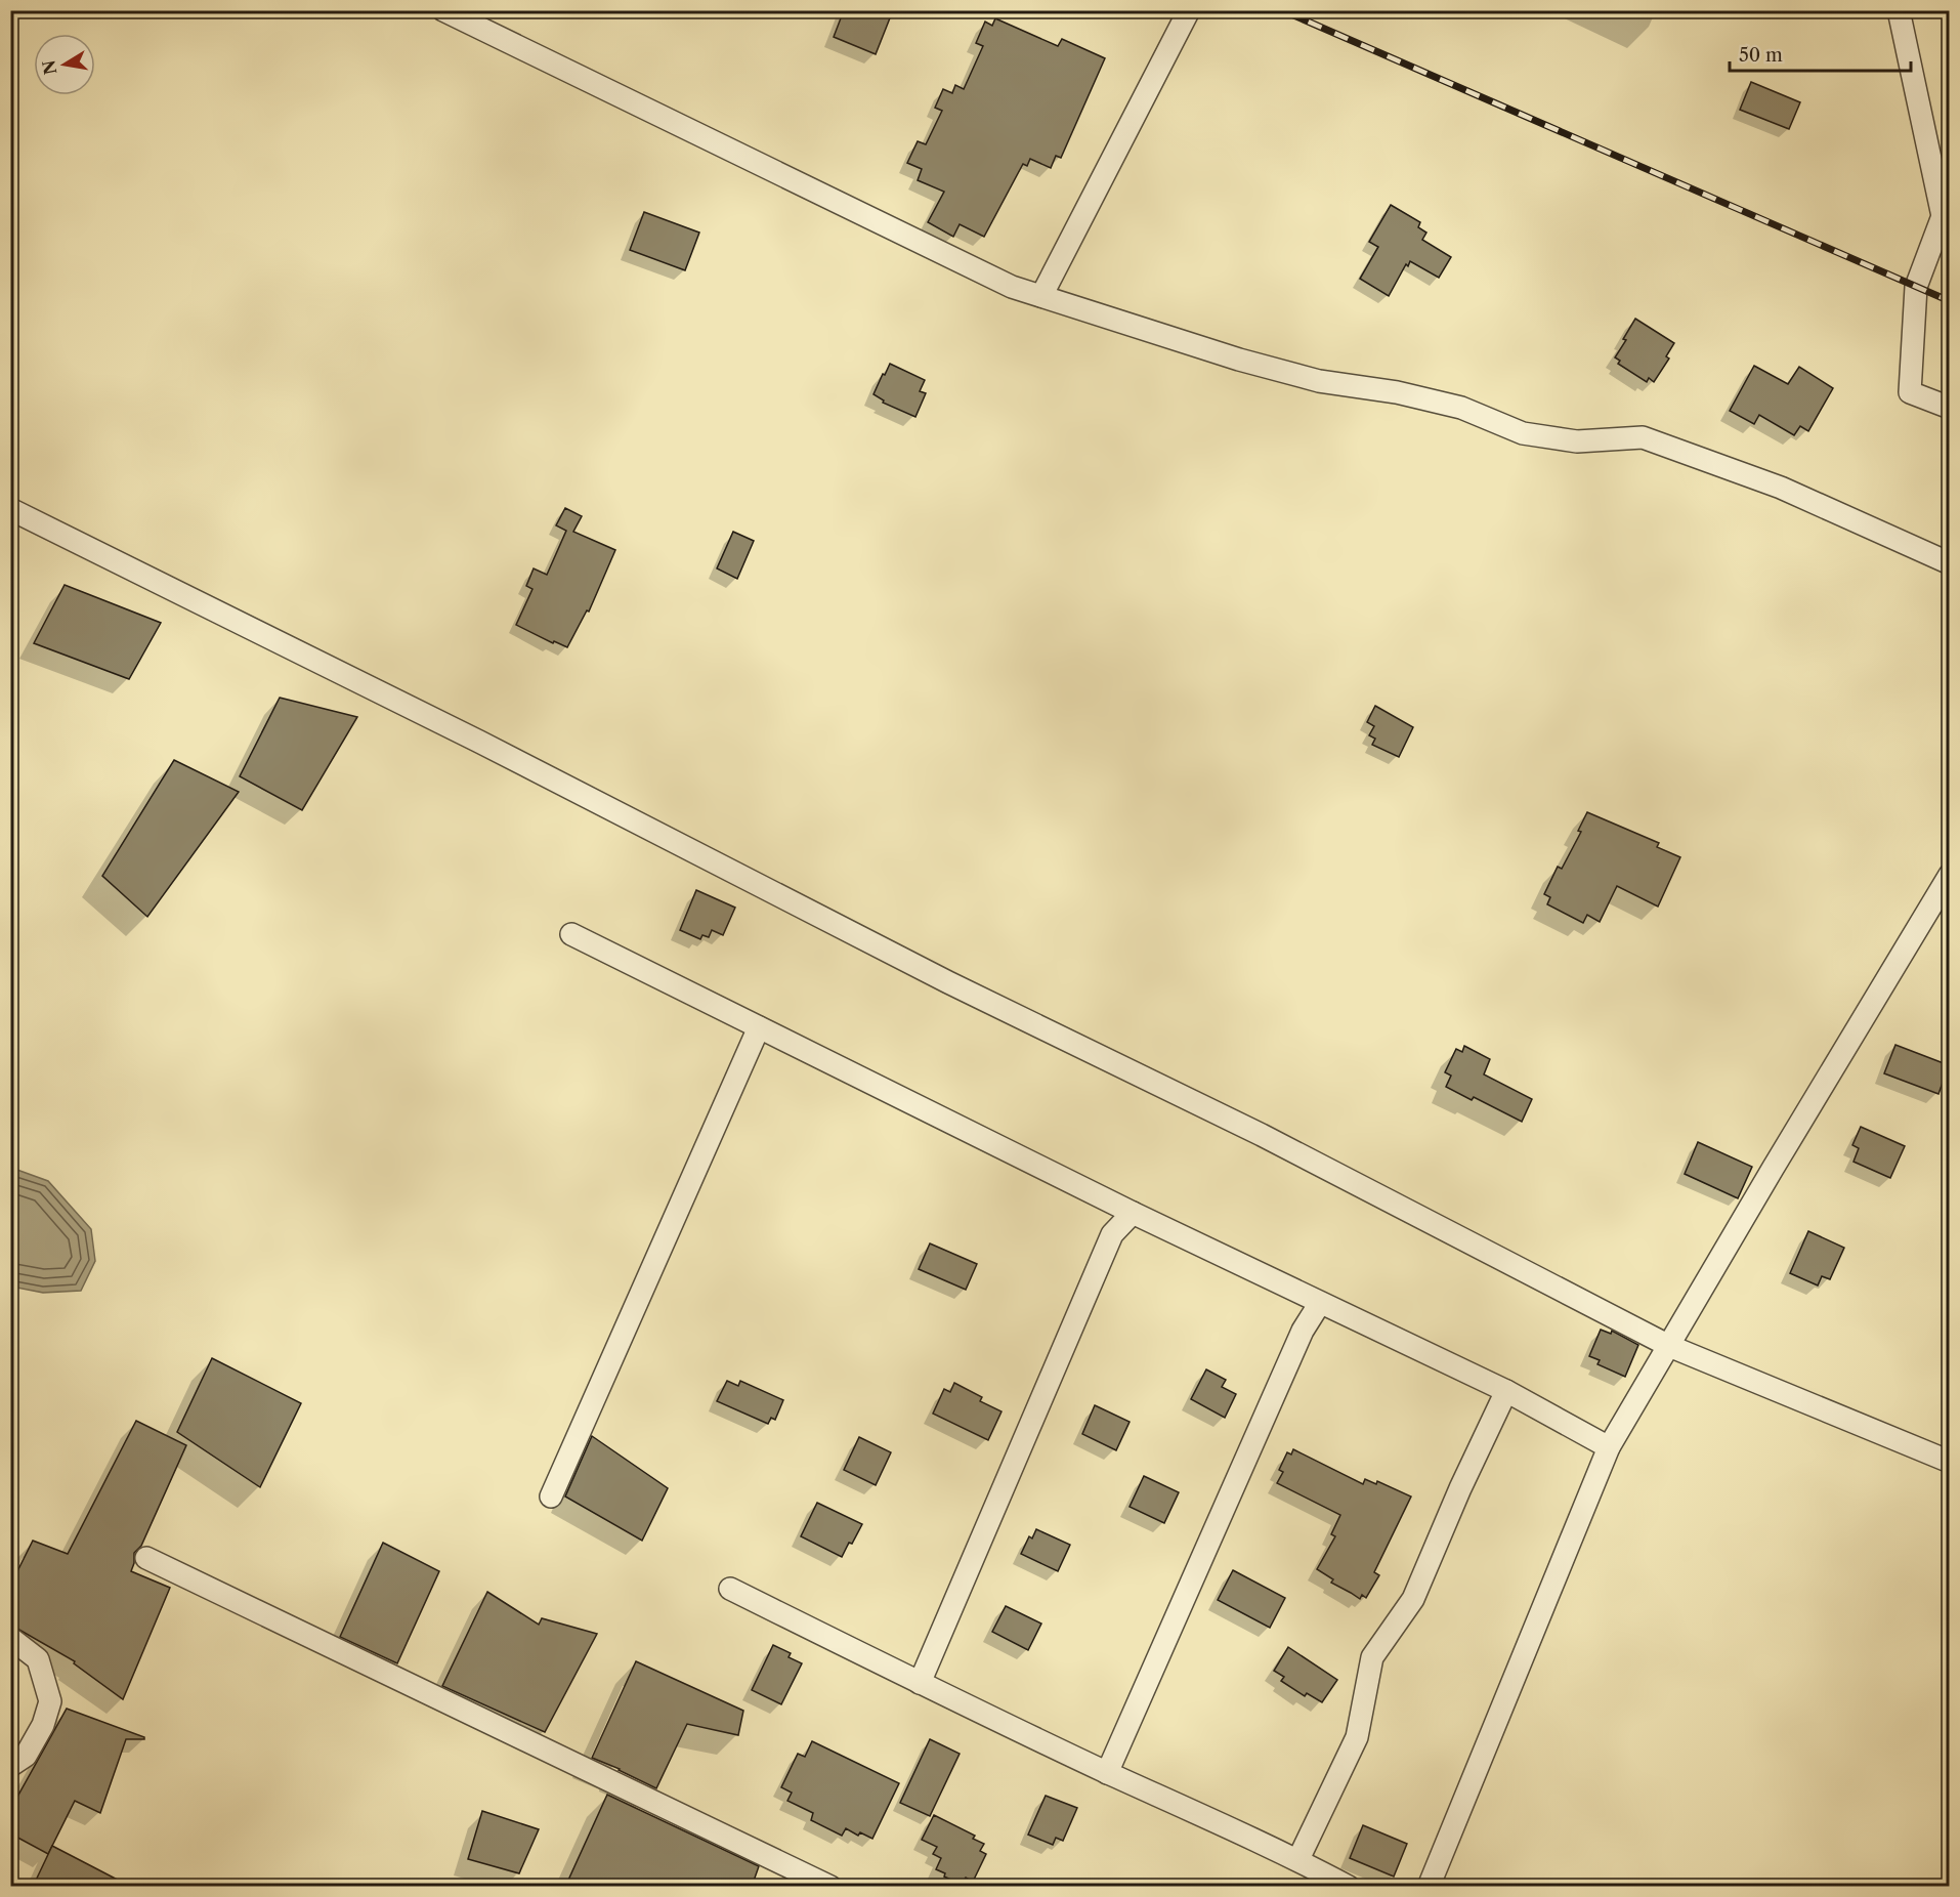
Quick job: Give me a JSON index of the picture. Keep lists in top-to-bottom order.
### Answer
{
  "scale_bar": "50 m",
  "north": "left"
}
